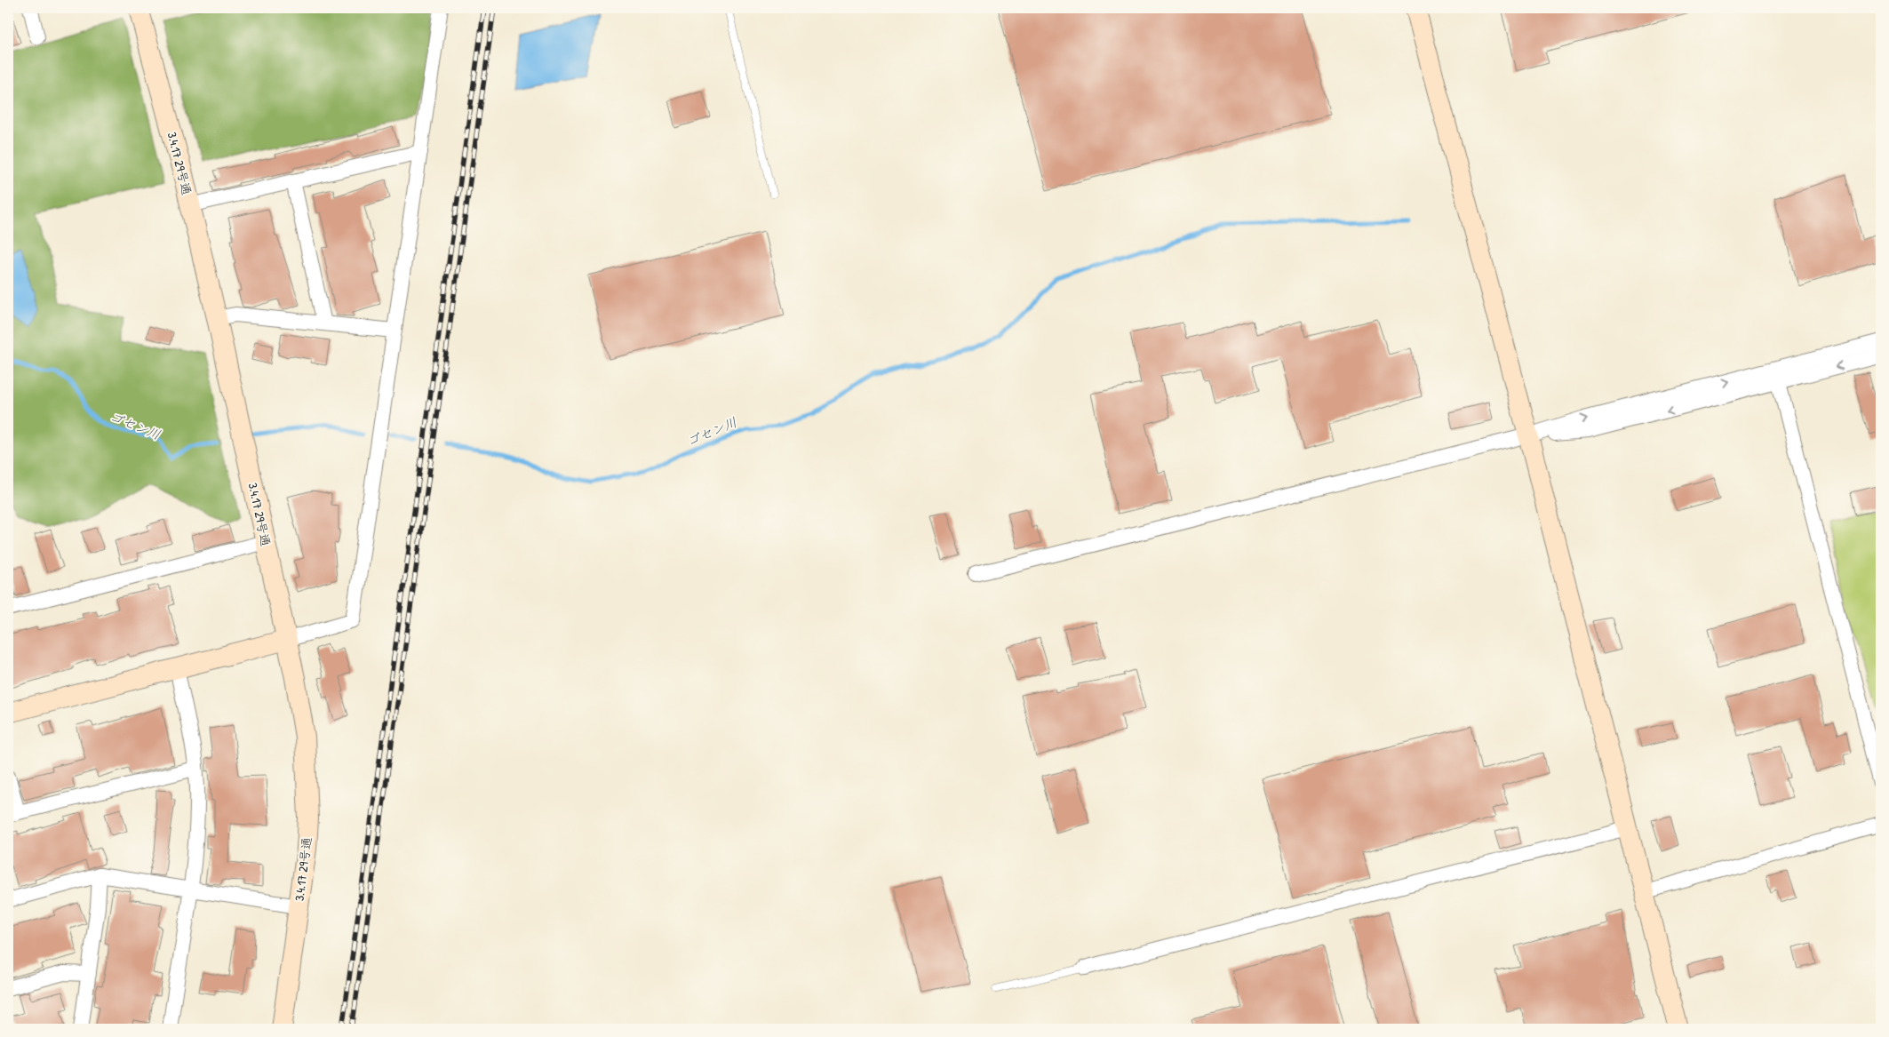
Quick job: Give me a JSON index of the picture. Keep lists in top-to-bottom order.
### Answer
{
  "streets": {
    "street": ["3.4.17 29号通"]
  },
  "water": ["ゴセン川"]
}
